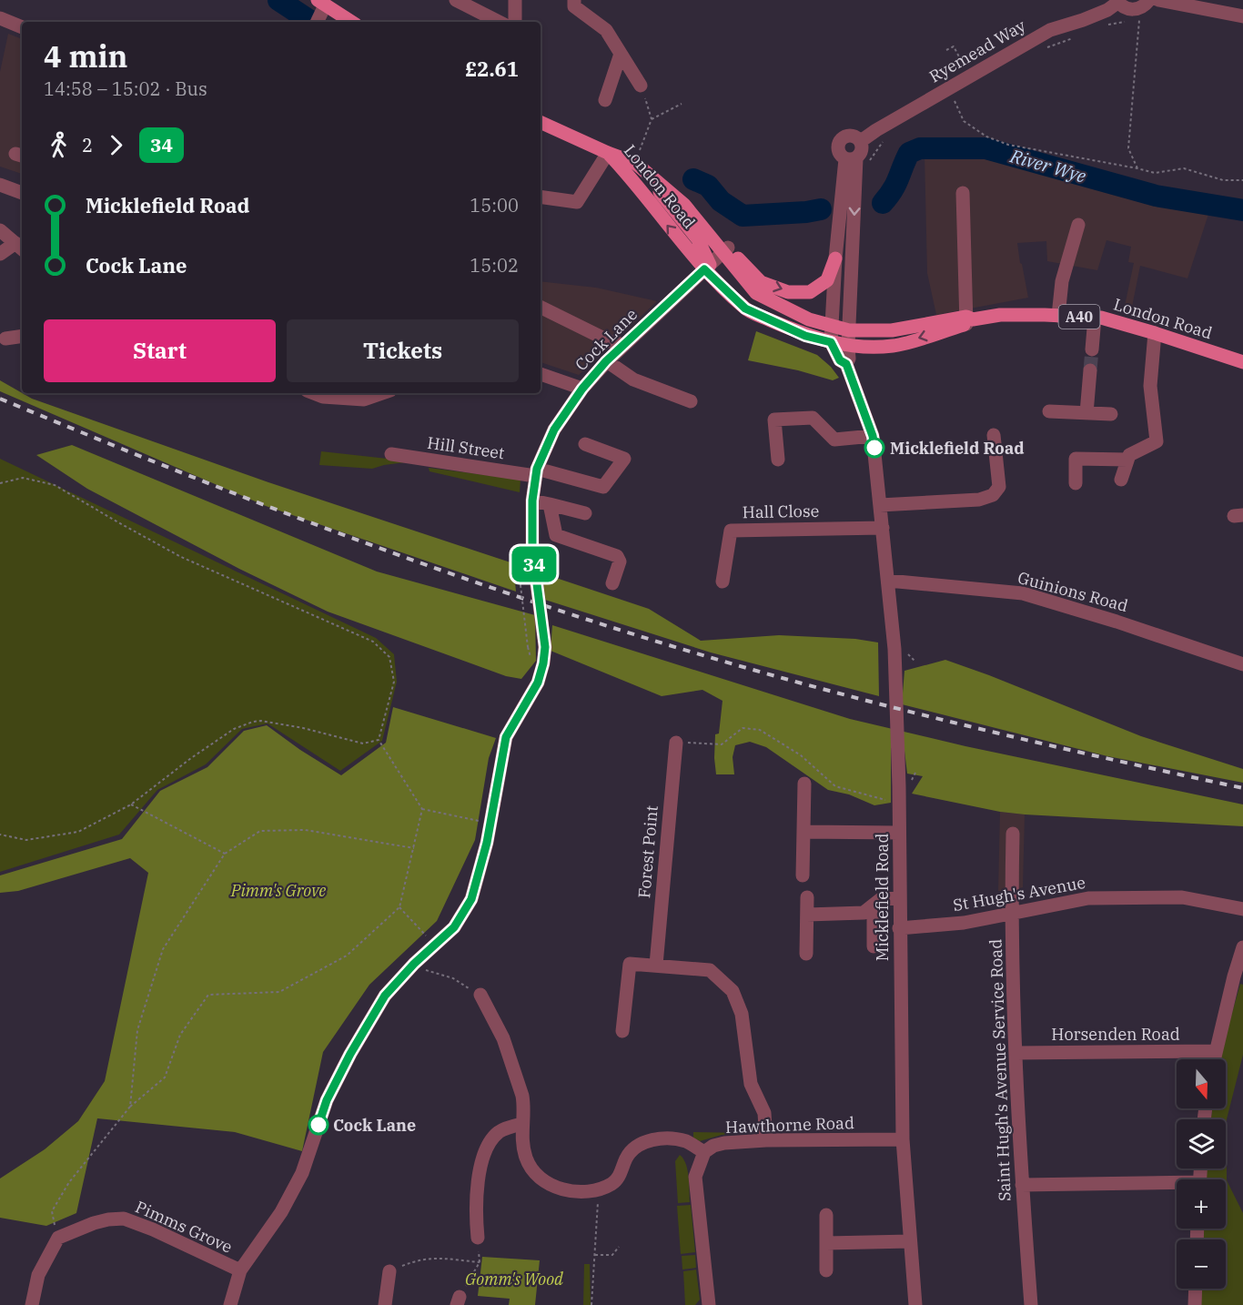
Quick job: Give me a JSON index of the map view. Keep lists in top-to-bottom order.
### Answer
{
  "streets": {
    "main road": ["London Road", "A40"],
    "street": [
      "Ryemead Way",
      "Cock Lane",
      "Hill Street",
      "Hall Close",
      "Guinions Road",
      "Forest Point",
      "St Hugh's Avenue",
      "Micklefield Road",
      "Horsenden Road",
      "Saint Hugh's Avenue Service Road",
      "Hawthorne Road",
      "Pimms Grove"
    ]
  },
  "crossings": [
    ["Ryemead Way", "London Road"],
    ["Ryemead Way", "Micklefield Road"],
    ["London Road", "A40"],
    ["London Road", "Cock Lane"],
    ["London Road", "Micklefield Road"],
    ["A40", "Cock Lane"],
    ["Cock Lane", "Hill Street"],
    ["Cock Lane", "Pimms Grove"],
    ["Hall Close", "Micklefield Road"],
    ["Guinions Road", "Micklefield Road"],
    ["St Hugh's Avenue", "Micklefield Road"],
    ["St Hugh's Avenue", "Saint Hugh's Avenue Service Road"],
    ["Micklefield Road", "Hawthorne Road"],
    ["Horsenden Road", "Saint Hugh's Avenue Service Road"]
  ],
  "water": ["River Wye"],
  "parks": ["Pimm's Grove", "Gomm's Wood"],
  "places": ["Micklefield Road", "Cock Lane"],
  "lines": ["bus line 34"],
  "north": "bottom",
  "page": {
    "on_map": "34",
    "heading": ["4 min", "14:58 – 15:02 · Bus", "£2.61"],
    "legs": ["2", "34"],
    "list": [
      {
        "name": "Micklefield Road",
        "value": "15:00"
      },
      {
        "name": "Cock Lane",
        "value": "15:02"
      }
    ],
    "buttons": ["Start", "Tickets"],
    "map_buttons": ["+", "−"]
  }
}
